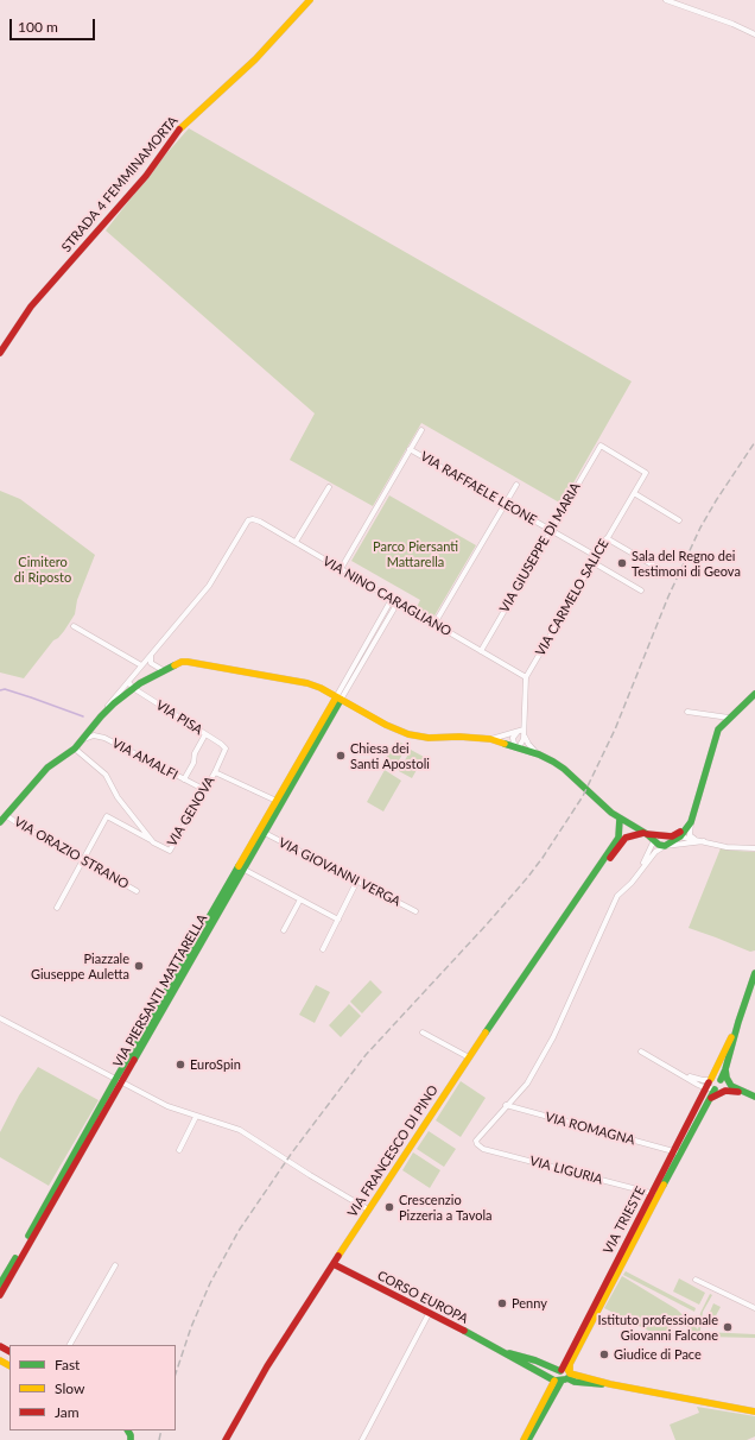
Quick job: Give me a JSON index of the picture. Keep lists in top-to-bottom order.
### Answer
{
  "streets": {
    "street": [
      "STRADA 4 FEMMINAMORTA",
      "VIA RAFFAELE LEONE",
      "VIA GIUSEPPE DI MARIA",
      "VIA NINO CARAGLIANO",
      "VIA CARMELO SALICE",
      "VIA PISA",
      "VIA AMALFI",
      "VIA GENOVA",
      "VIA ORAZIO STRANO",
      "VIA GIOVANNI VERGA",
      "VIA PIERSANTI MATTARELLA",
      "VIA ROMAGNA",
      "VIA FRANCESCO DI PINO",
      "VIA LIGURIA",
      "VIA TRIESTE",
      "CORSO EUROPA"
    ]
  },
  "crossings": [
    ["VIA RAFFAELE LEONE", "VIA GIUSEPPE DI MARIA"],
    ["VIA RAFFAELE LEONE", "VIA CARMELO SALICE"],
    ["VIA GIUSEPPE DI MARIA", "VIA NINO CARAGLIANO"],
    ["VIA GIUSEPPE DI MARIA", "VIA CARMELO SALICE"],
    ["VIA NINO CARAGLIANO", "VIA CARMELO SALICE"],
    ["VIA PISA", "VIA GENOVA"],
    ["VIA AMALFI", "VIA GENOVA"],
    ["VIA GIOVANNI VERGA", "VIA PIERSANTI MATTARELLA"],
    ["VIA ROMAGNA", "VIA LIGURIA"],
    ["VIA ROMAGNA", "VIA TRIESTE"],
    ["VIA FRANCESCO DI PINO", "CORSO EUROPA"],
    ["VIA LIGURIA", "VIA TRIESTE"]
  ],
  "parks": ["Parco Piersanti Mattarella", "Cimitero di Riposto"],
  "places": [
    "Sala del Regno dei Testimoni di Geova",
    "Chiesa dei Santi Apostoli",
    "Piazzale Giuseppe Auletta",
    "EuroSpin",
    "Crescenzio Pizzeria a Tavola",
    "Penny",
    "Istituto professionale Giovanni Falcone",
    "Giudice di Pace"
  ],
  "legend": ["Fast", "Slow", "Jam"],
  "scale_bar": "100 m"
}
